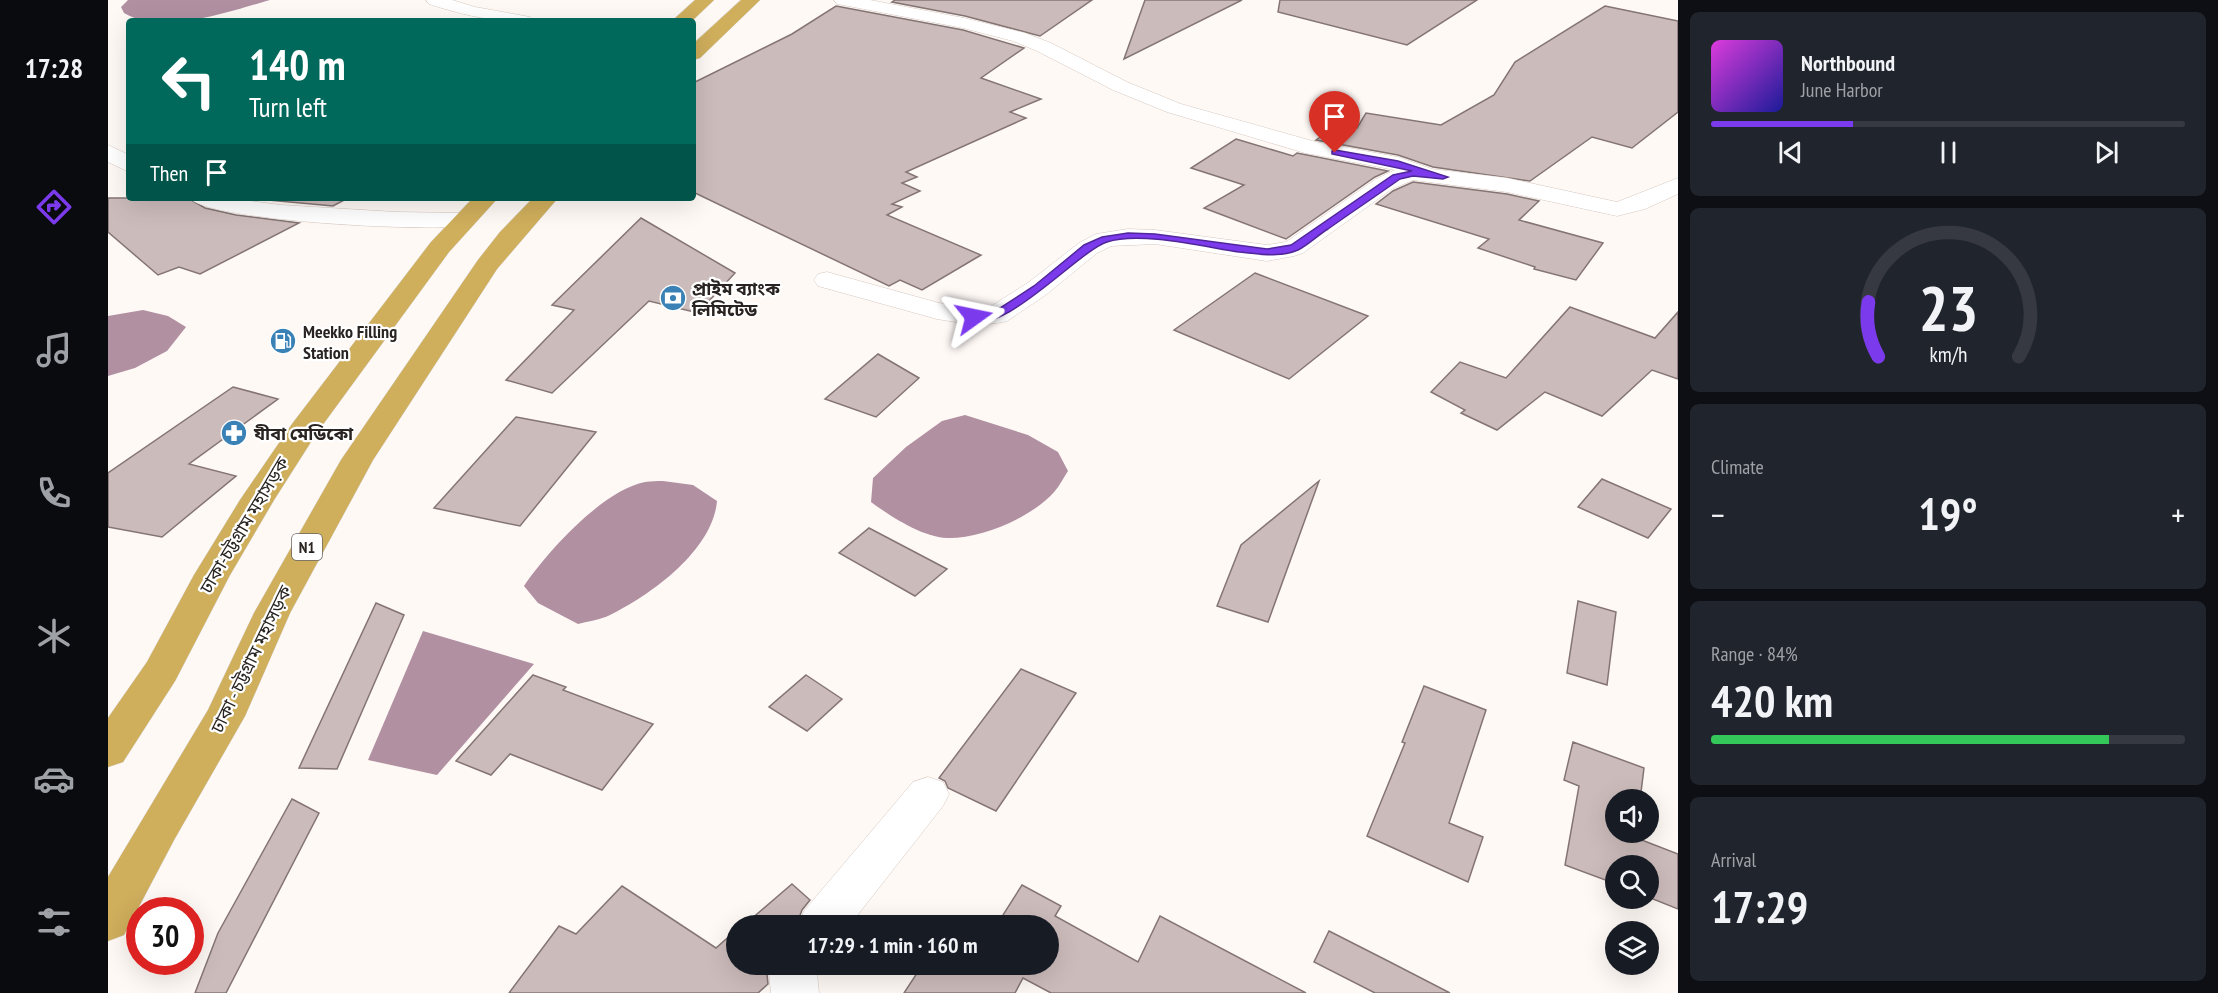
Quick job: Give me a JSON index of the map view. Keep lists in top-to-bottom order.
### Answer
{
  "streets": {
    "highway": ["ঢাকা-চট্টগ্রাম মহাসড়ক", "N1", "ঢাকা - চট্টগ্রাম মহাসড়ক"]
  },
  "places": {
    "bank": ["প্রাইম ব্যাংক লিমিটেড"],
    "fuel station": ["Meekko Filling Station"],
    "pharmacy": ["যীবা মেডিকো"]
  },
  "page": {
    "tabs": "17:28",
    "turn": ["140 m", "Turn left"],
    "song": ["Northbound", "June Harbor"],
    "then": "Then",
    "tile": [
      "Climate",
      ["Range · 84%", "420 km"],
      ["Arrival", "17:29"]
    ],
    "heat": ["−", "19°", "+"],
    "limit": "30",
    "trip": "17:29 · 1 min · 160 m",
    "gauge": ["23", "km/h"]
  }
}
